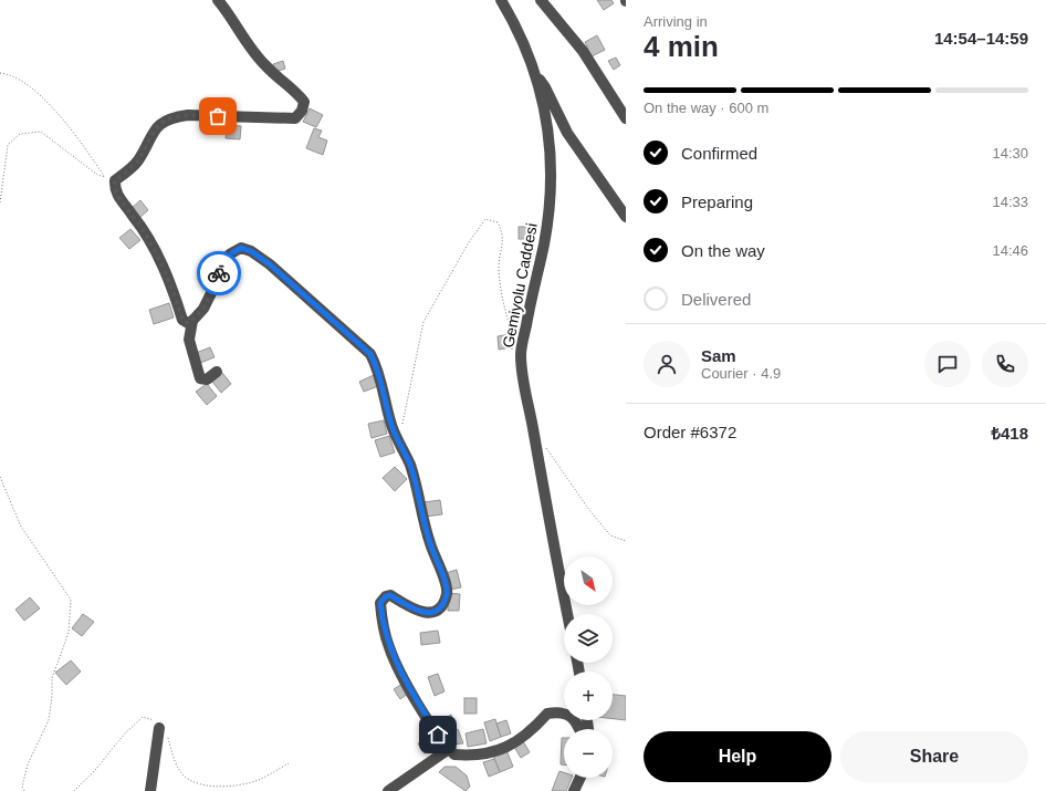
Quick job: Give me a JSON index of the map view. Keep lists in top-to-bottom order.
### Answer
{
  "streets": {
    "street": ["Gemiyolu Caddesi"]
  },
  "north": "bottom right",
  "page": {
    "heading": ["4 min", "Arriving in", "14:54–14:59"],
    "panel": [
      "Sam",
      "Courier · 4.9",
      "Order #6372",
      "₺418"
    ],
    "bar": "On the way · 600 m",
    "list": [
      ["Confirmed", "14:30"],
      ["Preparing", "14:33"],
      ["On the way", "14:46"],
      "Delivered"
    ],
    "map_buttons": ["+", "−"],
    "buttons": ["Help", "Share"]
  }
}
